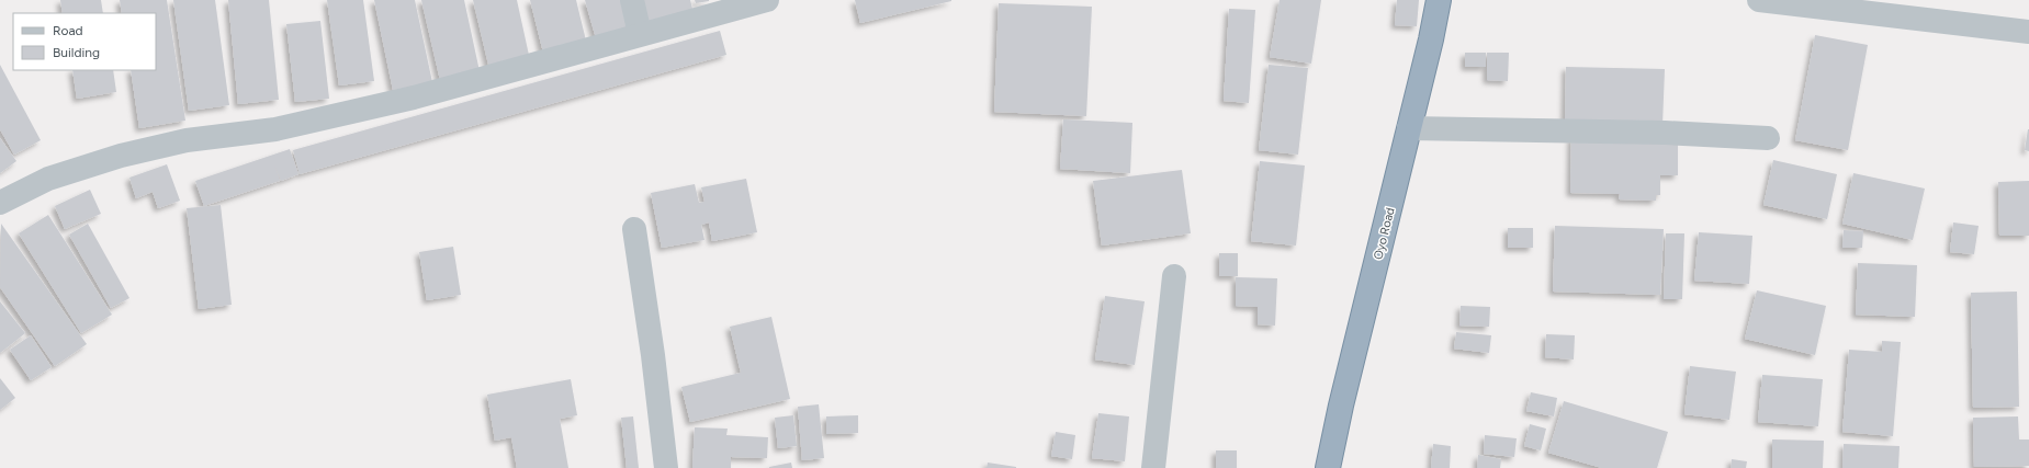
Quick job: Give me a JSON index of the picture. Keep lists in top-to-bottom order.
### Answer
{
  "streets": {
    "highway": ["Oyo Road"]
  },
  "legend": ["Road", "Building"]
}
